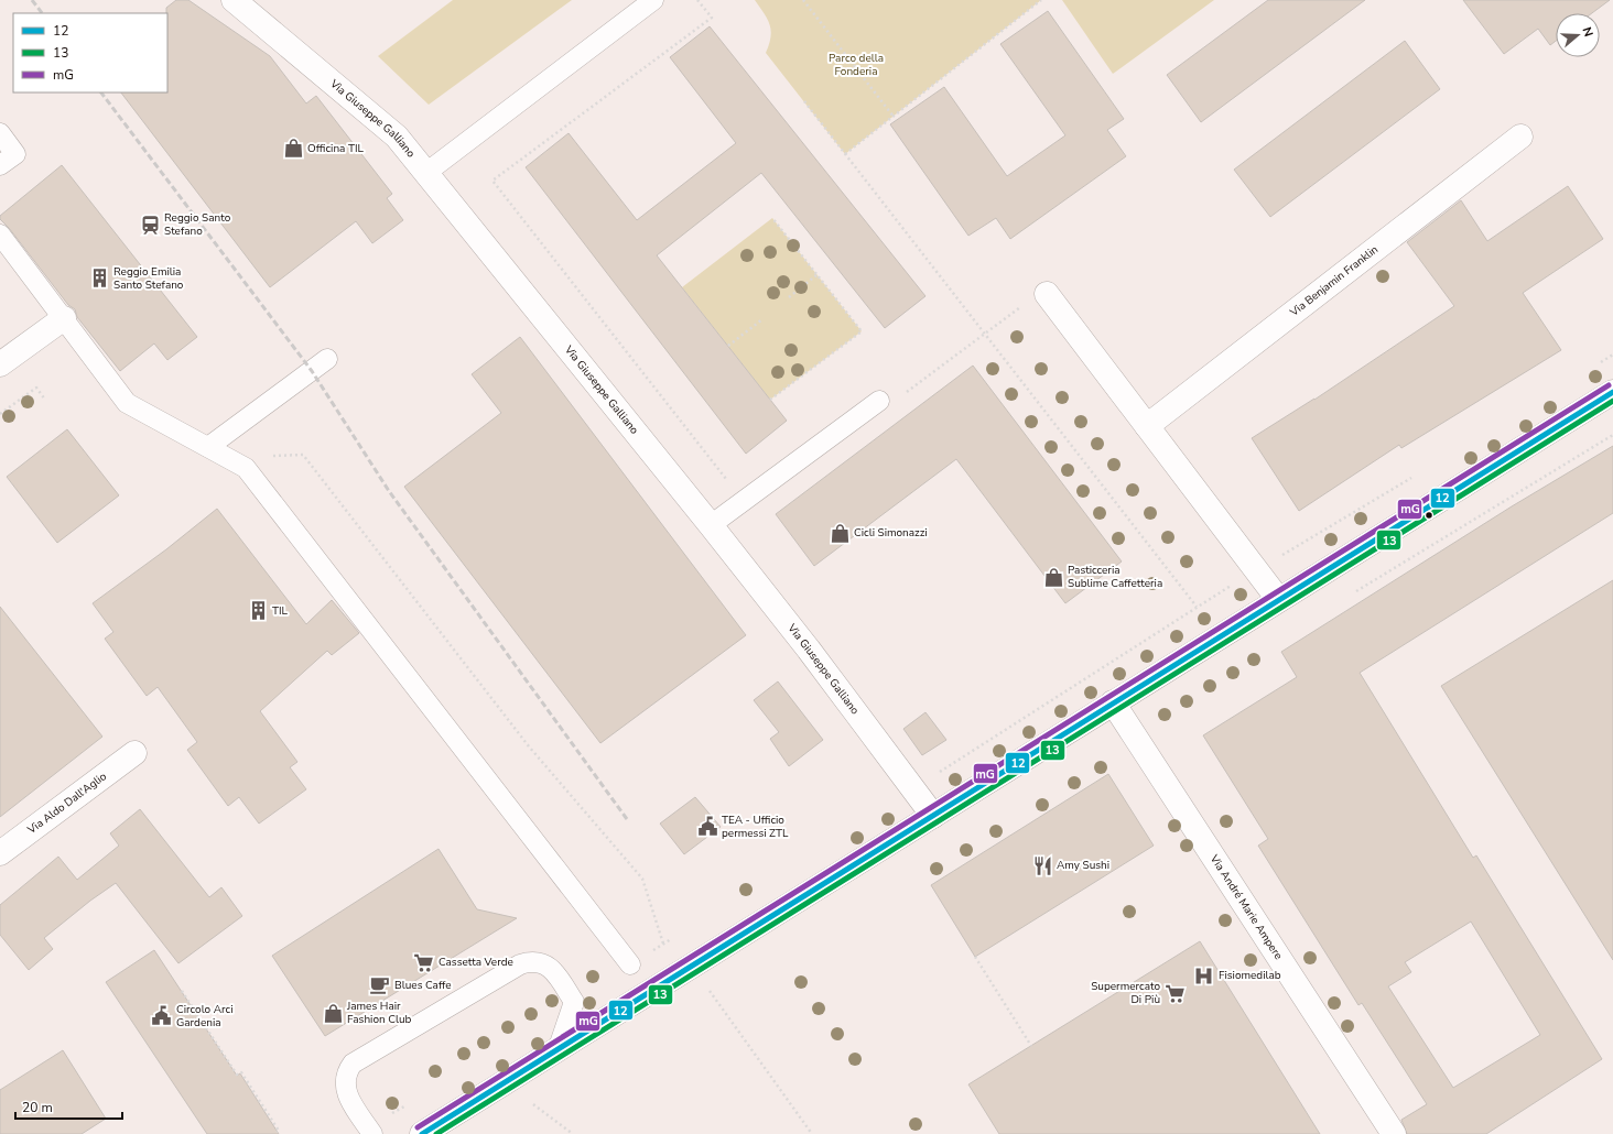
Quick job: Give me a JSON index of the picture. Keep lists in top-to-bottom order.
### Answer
{
  "streets": {
    "street": [
      "Via Giuseppe Galliano",
      "Via Benjamin Franklin",
      "Via Aldo Dall'Aglio",
      "Via André Marie Ampere"
    ]
  },
  "parks": ["Parco della Fonderia"],
  "places": {
    "shop": [
      "Officina TIL",
      "Cicli Simonazzi",
      "Pasticceria Sublime Caffetteria",
      "James Hair Fashion Club"
    ],
    "station": ["Reggio Santo Stefano"],
    "building": ["Reggio Emilia Santo Stefano", "TIL"],
    "public building": ["TEA - Ufficio permessi ZTL", "Circolo Arci Gardenia"],
    "restaurant": ["Amy Sushi"],
    "supermarket": ["Cassetta Verde", "Supermercato Di Più"],
    "hospital": ["Fisiomedilab"],
    "cafe": ["Blues Caffe"]
  },
  "lines": ["transit line mG", "transit line 12", "transit line 13"],
  "legend": ["12", "13", "mG"],
  "scale_bar": "20 m",
  "north": "right"
}
